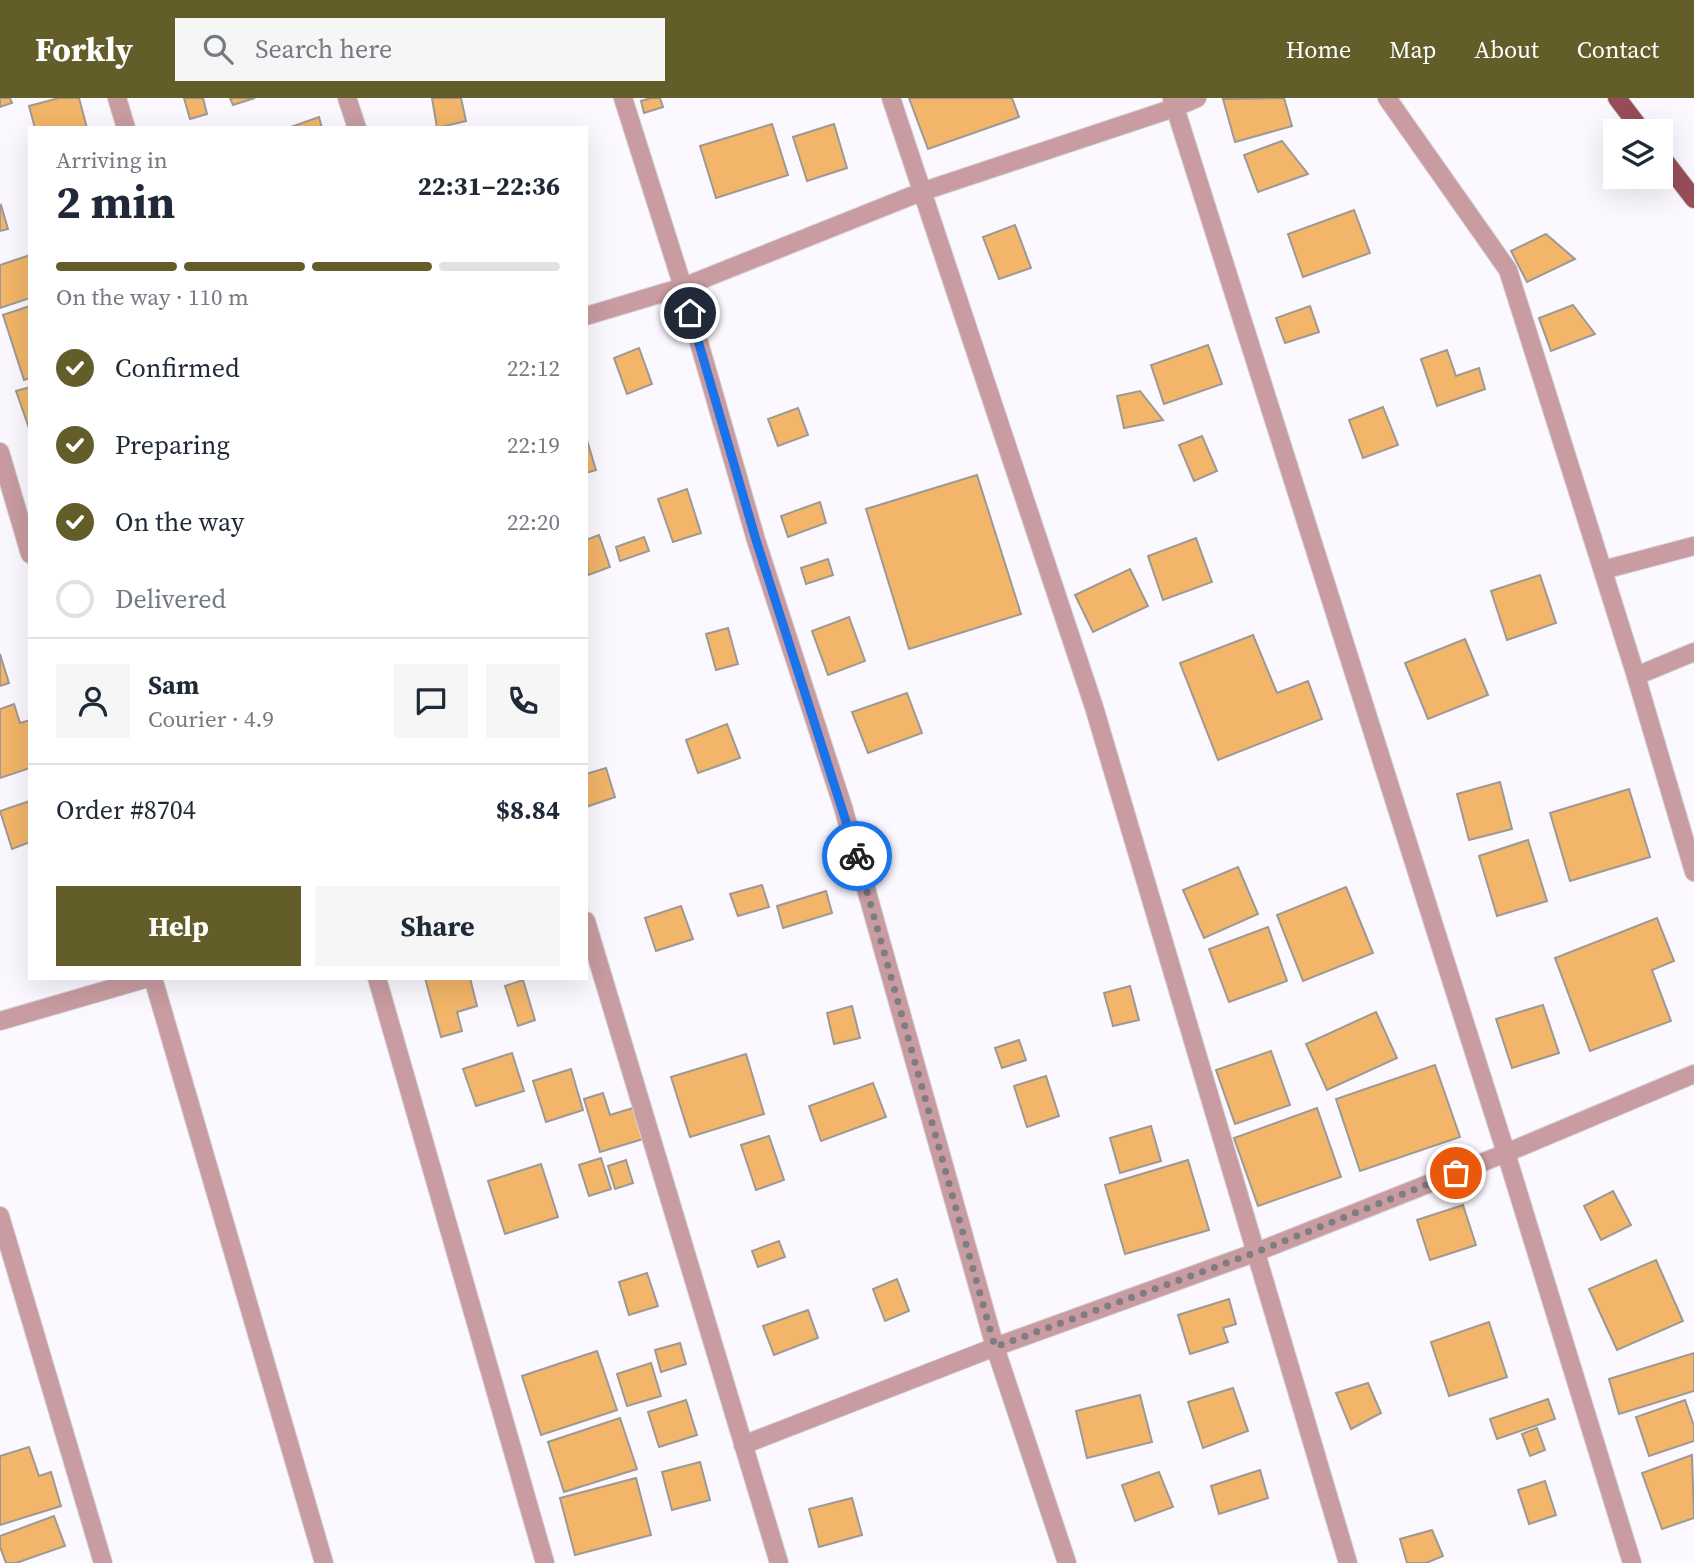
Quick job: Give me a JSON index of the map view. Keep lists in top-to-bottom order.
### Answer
{
  "page": {
    "header": "Forkly",
    "search": "Search here",
    "nav": [
      "Home",
      "Map",
      "About",
      "Contact"
    ],
    "heading": ["2 min", "Arriving in", "22:31–22:36"],
    "panel": [
      "Sam",
      "Courier · 4.9",
      "Order #8704",
      "$8.84"
    ],
    "bar": "On the way · 110 m",
    "list": [
      ["Confirmed", "22:12"],
      ["Preparing", "22:19"],
      ["On the way", "22:20"],
      "Delivered"
    ],
    "buttons": ["Help", "Share"]
  }
}
